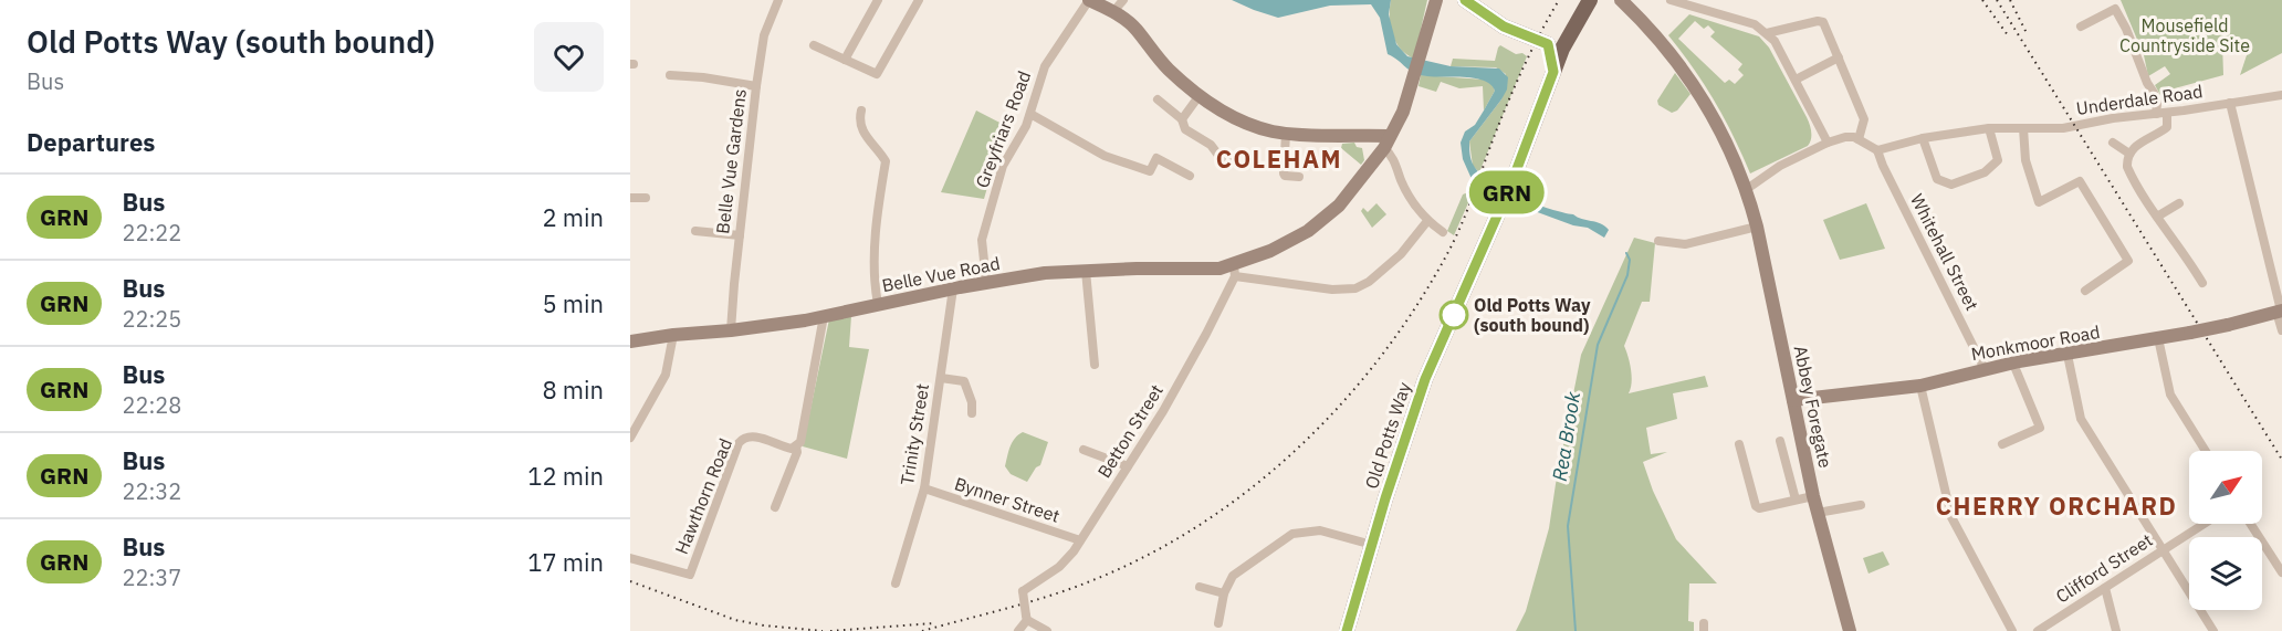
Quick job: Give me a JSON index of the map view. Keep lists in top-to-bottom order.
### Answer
{
  "streets": {
    "main road": ["Old Potts Way"],
    "street": [
      "Underdale Road",
      "Greyfriars Road",
      "Belle Vue Gardens",
      "Whitehall Street",
      "Belle Vue Road",
      "Monkmoor Road",
      "Abbey Foregate",
      "Betton Street",
      "Trinity Street",
      "Hawthorn Road",
      "Bynner Street",
      "Clifford Street"
    ]
  },
  "crossings": [
    ["Underdale Road", "Whitehall Street"],
    ["Greyfriars Road", "Belle Vue Road"],
    ["Belle Vue Gardens", "Belle Vue Road"],
    ["Whitehall Street", "Monkmoor Road"],
    ["Belle Vue Road", "Betton Street"],
    ["Belle Vue Road", "Trinity Street"],
    ["Monkmoor Road", "Abbey Foregate"],
    ["Betton Street", "Bynner Street"],
    ["Trinity Street", "Bynner Street"]
  ],
  "districts": ["COLEHAM", "CHERRY ORCHARD"],
  "water": ["Rea Brook"],
  "parks": ["Mousefield Countryside Site"],
  "places": ["Old Potts Way (south bound)"],
  "lines": ["bus line GRN"],
  "north": "top right",
  "page": {
    "heading": [
      ["Old Potts Way (south bound)", "Bus"],
      "Departures"
    ],
    "on_map": "GRN",
    "list": [
      {
        "mark": "GRN",
        "name": "Bus",
        "note": "22:22",
        "value": "2 min"
      },
      {
        "mark": "GRN",
        "name": "Bus",
        "note": "22:25",
        "value": "5 min"
      },
      {
        "mark": "GRN",
        "name": "Bus",
        "note": "22:28",
        "value": "8 min"
      },
      {
        "mark": "GRN",
        "name": "Bus",
        "note": "22:32",
        "value": "12 min"
      },
      {
        "mark": "GRN",
        "name": "Bus",
        "note": "22:37",
        "value": "17 min"
      }
    ]
  }
}
